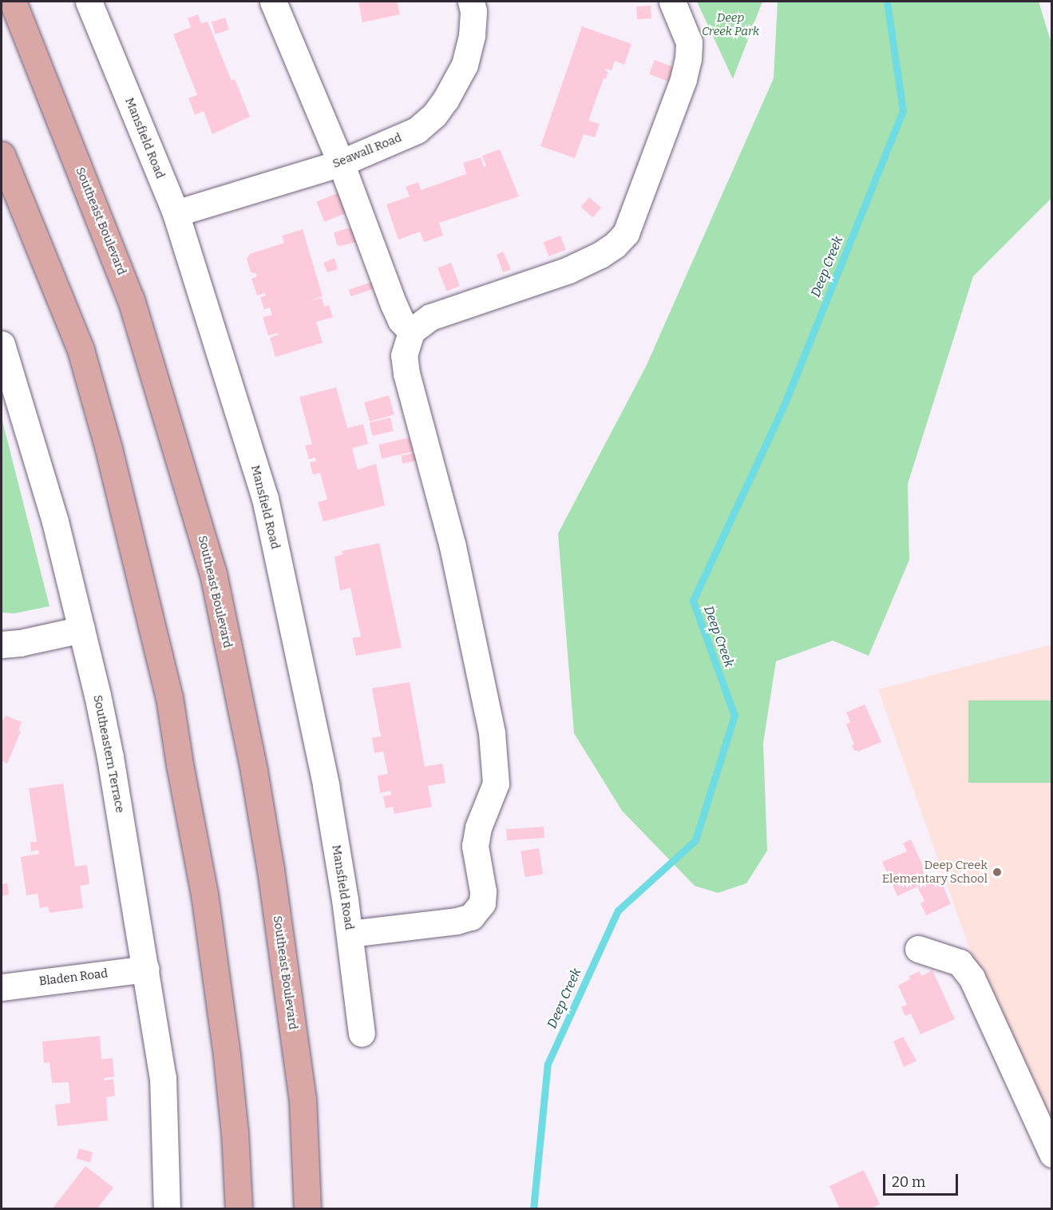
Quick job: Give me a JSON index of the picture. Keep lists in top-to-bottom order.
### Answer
{
  "streets": {
    "main road": ["Southeast Boulevard"],
    "street": [
      "Mansfield Road",
      "Seawall Road",
      "Southeastern Terrace",
      "Bladen Road"
    ]
  },
  "crossings": [
    ["Mansfield Road", "Seawall Road"],
    ["Southeastern Terrace", "Bladen Road"]
  ],
  "water": ["Deep Creek"],
  "parks": ["Deep Creek Park"],
  "places": ["Deep Creek Elementary School"],
  "scale_bar": "20 m"
}
